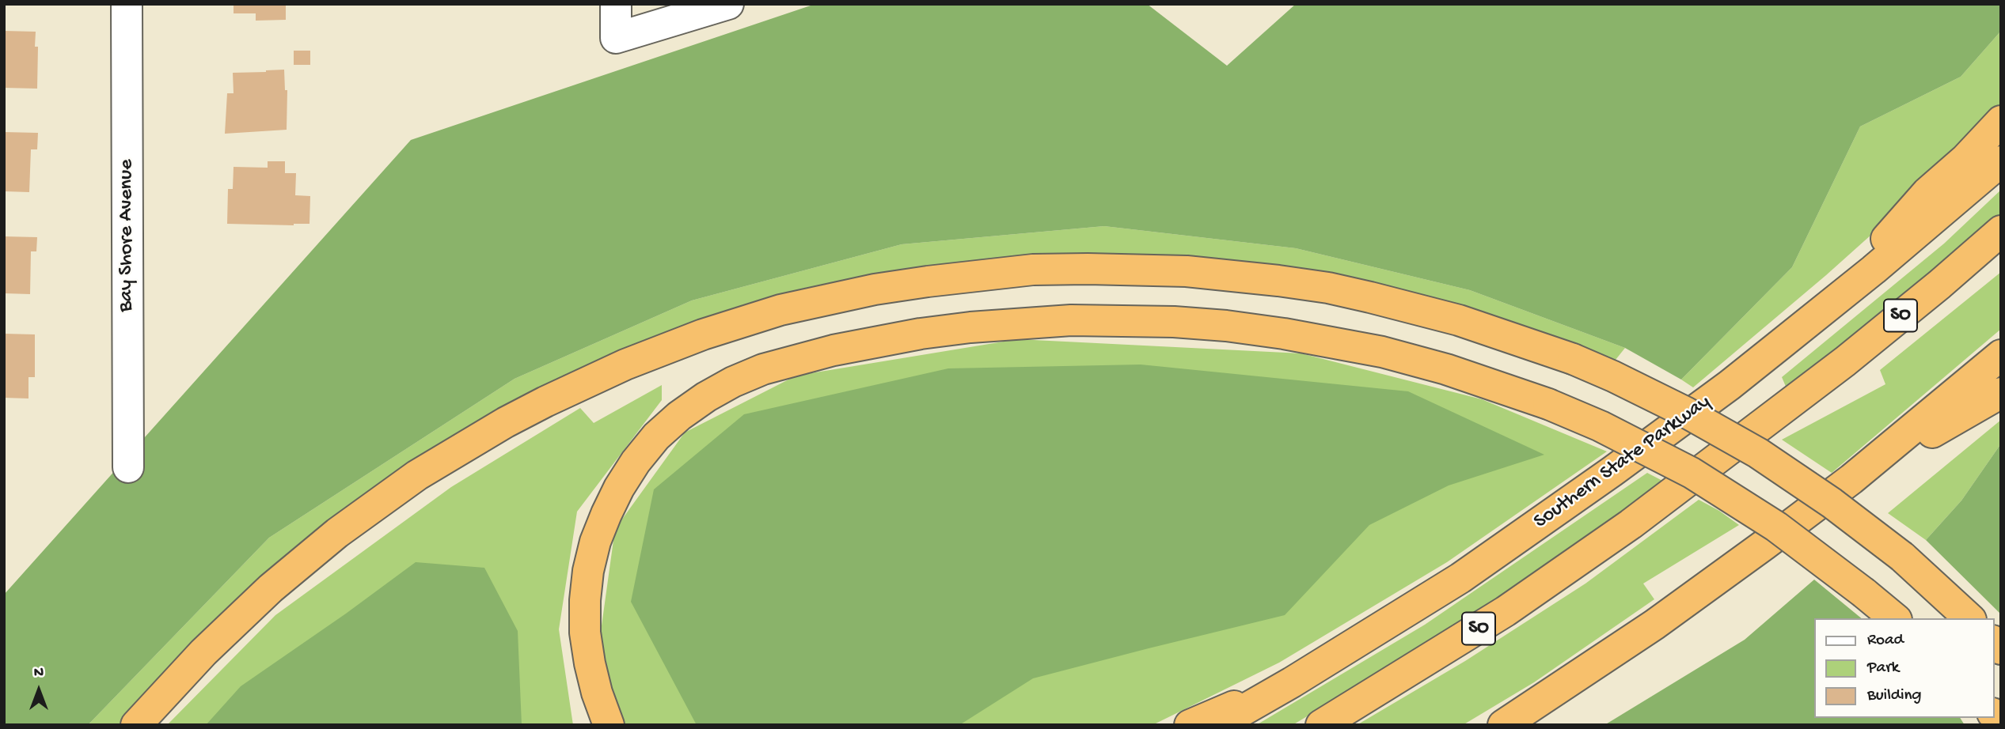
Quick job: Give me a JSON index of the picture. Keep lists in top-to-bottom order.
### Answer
{
  "streets": {
    "highway": ["SO", "Southern State Parkway"],
    "street": ["Bay Shore Avenue"]
  },
  "legend": ["Road", "Park", "Building"],
  "north": "top"
}
